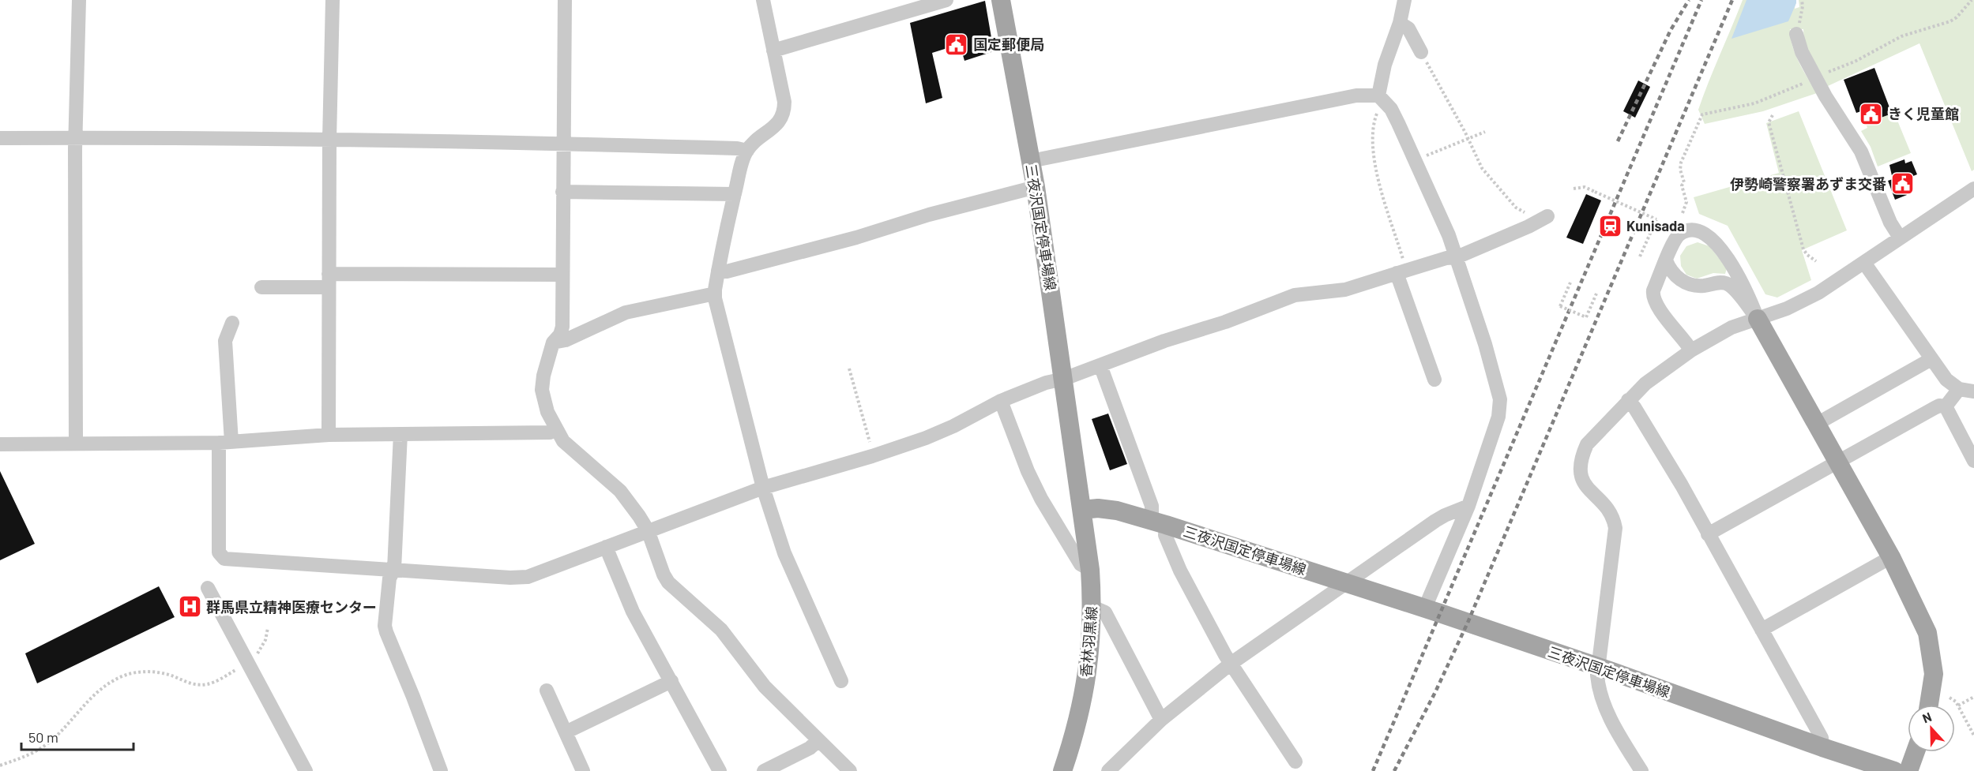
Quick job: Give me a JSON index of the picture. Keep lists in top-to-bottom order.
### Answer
{
  "streets": {
    "main road": ["三夜沢国定停車場線", "香林羽黒線"]
  },
  "crossings": [
    ["三夜沢国定停車場線", "香林羽黒線"]
  ],
  "places": {
    "public building": ["国定郵便局", "きく児童館", "伊勢崎警察署あずま交番"],
    "station": ["Kunisada"],
    "hospital": ["群馬県立精神医療センター"]
  },
  "scale_bar": "50 m",
  "north": "top"
}
